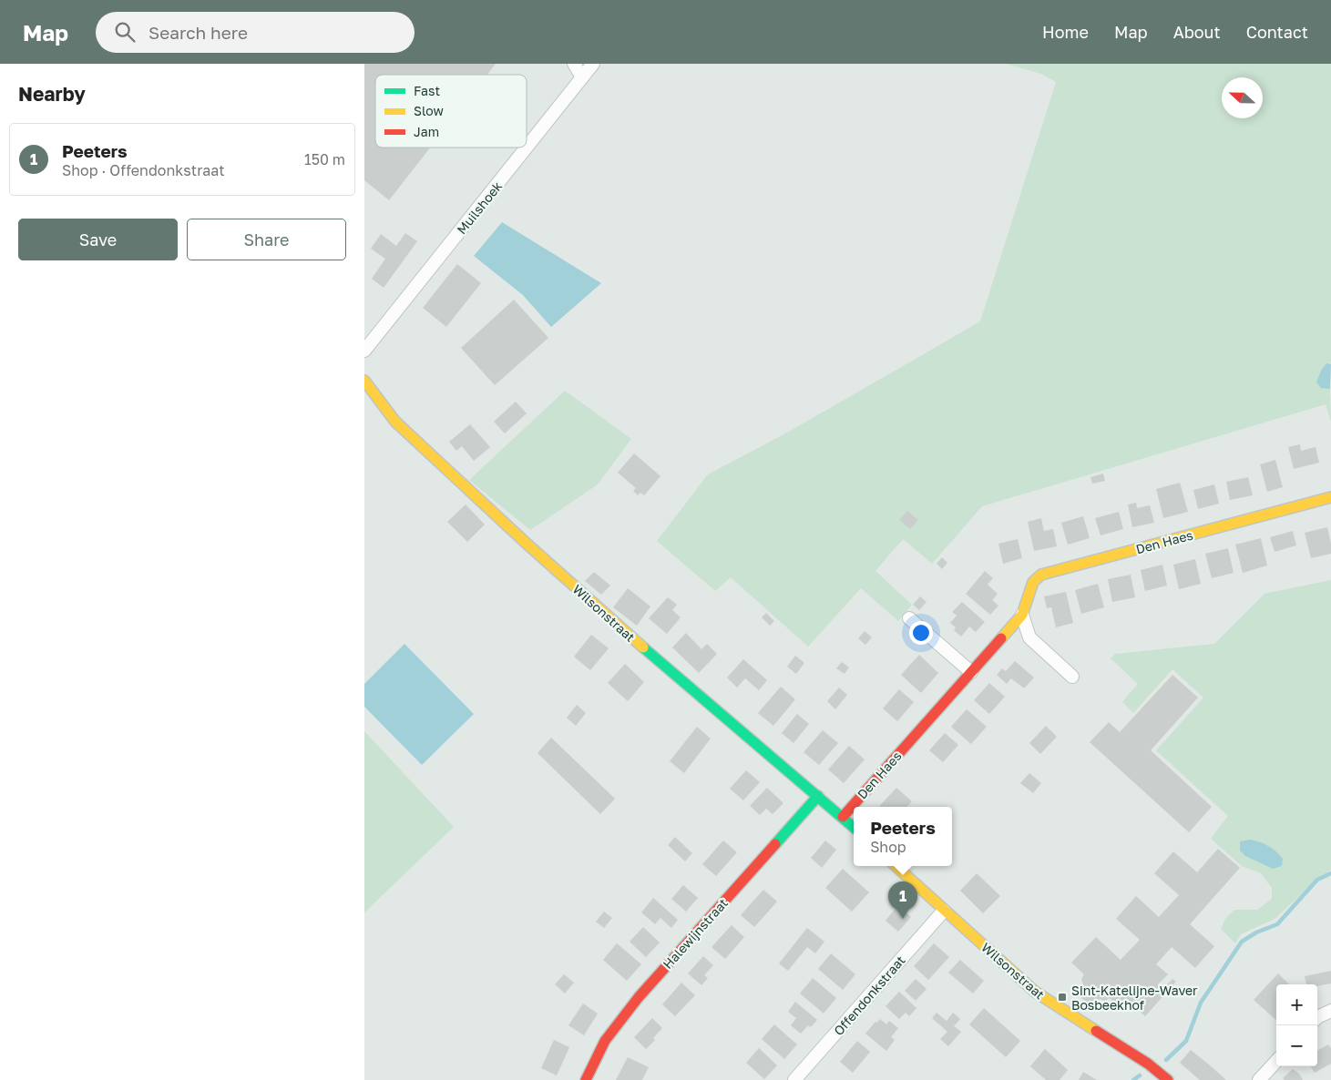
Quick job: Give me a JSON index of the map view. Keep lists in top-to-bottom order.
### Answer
{
  "streets": {
    "street": [
      "Muilshoek",
      "Den Haes",
      "Wilsonstraat",
      "Halewijnstraat",
      "Offendonkstraat"
    ]
  },
  "crossings": [
    ["Den Haes", "Wilsonstraat"],
    ["Wilsonstraat", "Halewijnstraat"],
    ["Wilsonstraat", "Offendonkstraat"]
  ],
  "places": {
    "transit": ["Sint-Katelijne-Waver Bosbeekhof"]
  },
  "legend": ["Fast", "Slow", "Jam"],
  "north": "left",
  "page": {
    "header": "Map",
    "search": "Search here",
    "nav": [
      "Home",
      "Map",
      "About",
      "Contact"
    ],
    "heading": "Nearby",
    "list": [
      {
        "mark": "1",
        "name": "Peeters",
        "note": "Shop · Offendonkstraat",
        "value": "150 m"
      }
    ],
    "buttons": ["Save", "Share"],
    "popup": ["Peeters", "Shop"],
    "pins": "1",
    "map_buttons": ["+", "−"]
  }
}
